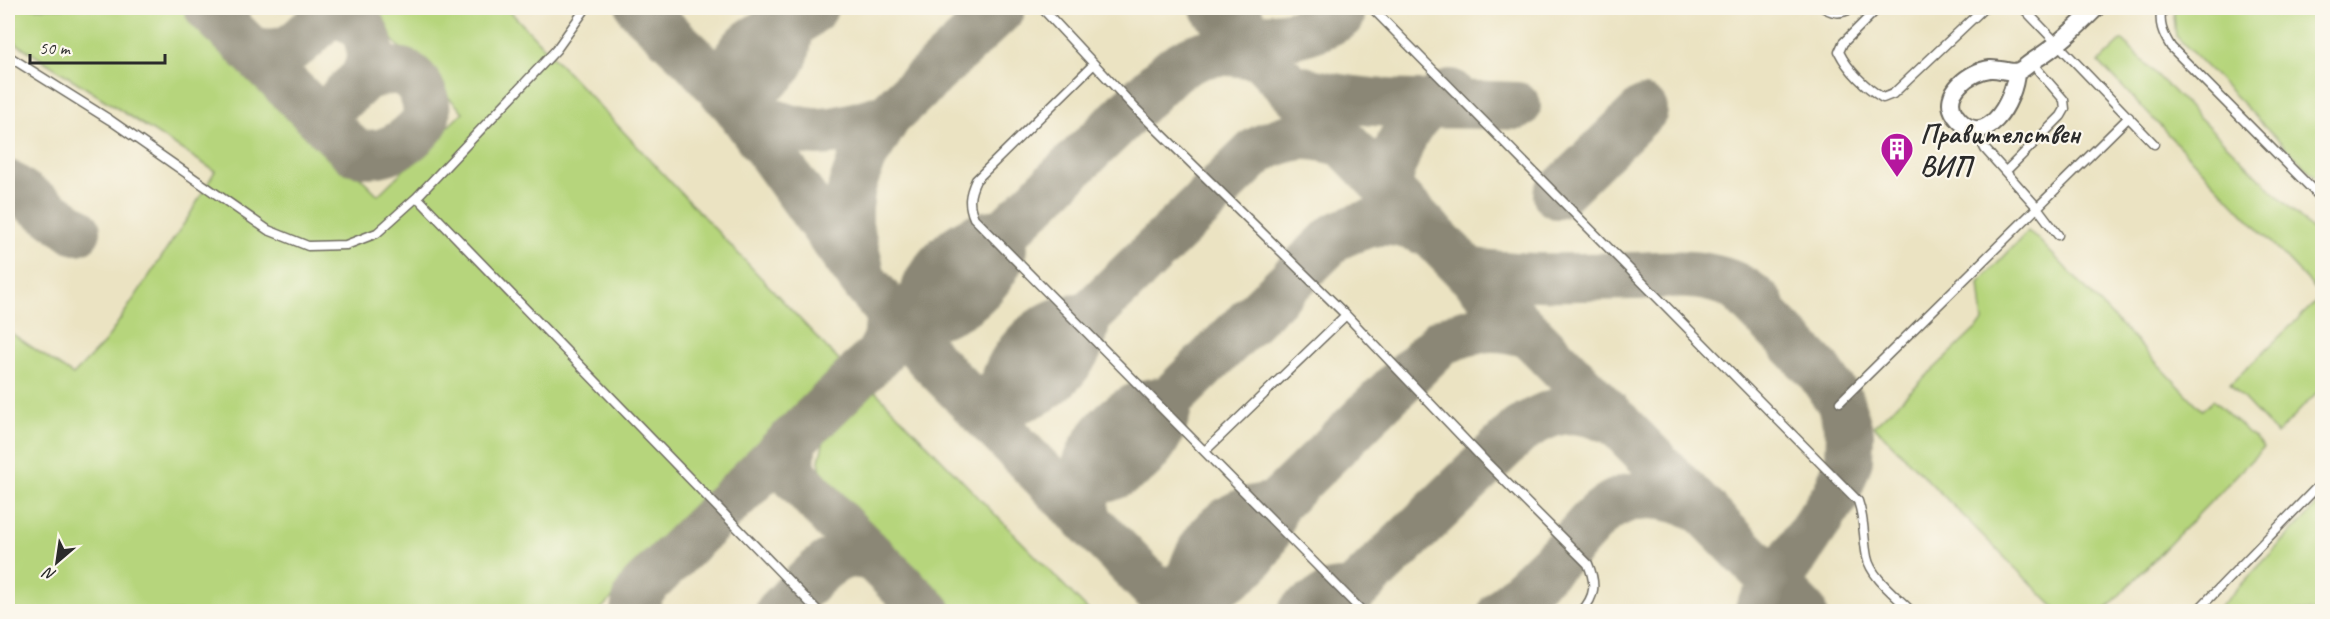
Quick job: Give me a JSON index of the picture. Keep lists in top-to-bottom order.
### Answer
{
  "places": {
    "building": ["Правителствен ВИП"]
  },
  "scale_bar": "50 m",
  "north": "bottom left"
}
